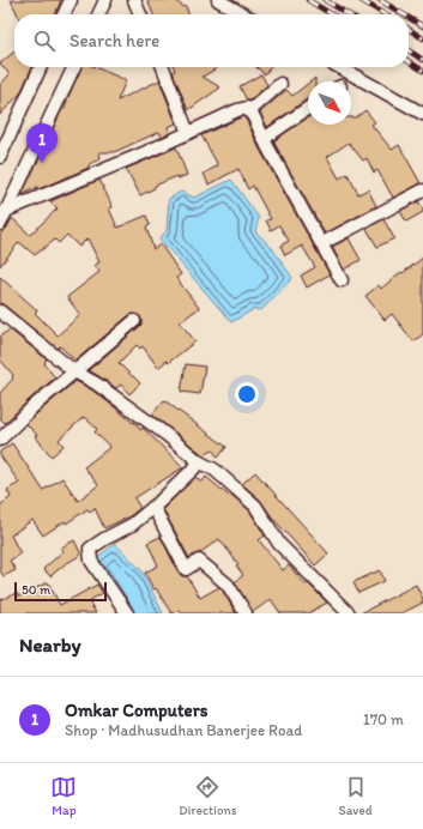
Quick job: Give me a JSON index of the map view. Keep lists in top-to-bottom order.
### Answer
{
  "scale_bar": "50 m",
  "north": "bottom right",
  "page": {
    "search": "Search here",
    "pins": "1",
    "scale": "50 m",
    "heading": "Nearby",
    "list": [
      {
        "mark": "1",
        "name": "Omkar Computers",
        "note": "Shop · Madhusudhan Banerjee Road",
        "value": "170 m"
      }
    ],
    "nav": ["Map", "Directions", "Saved"]
  }
}
